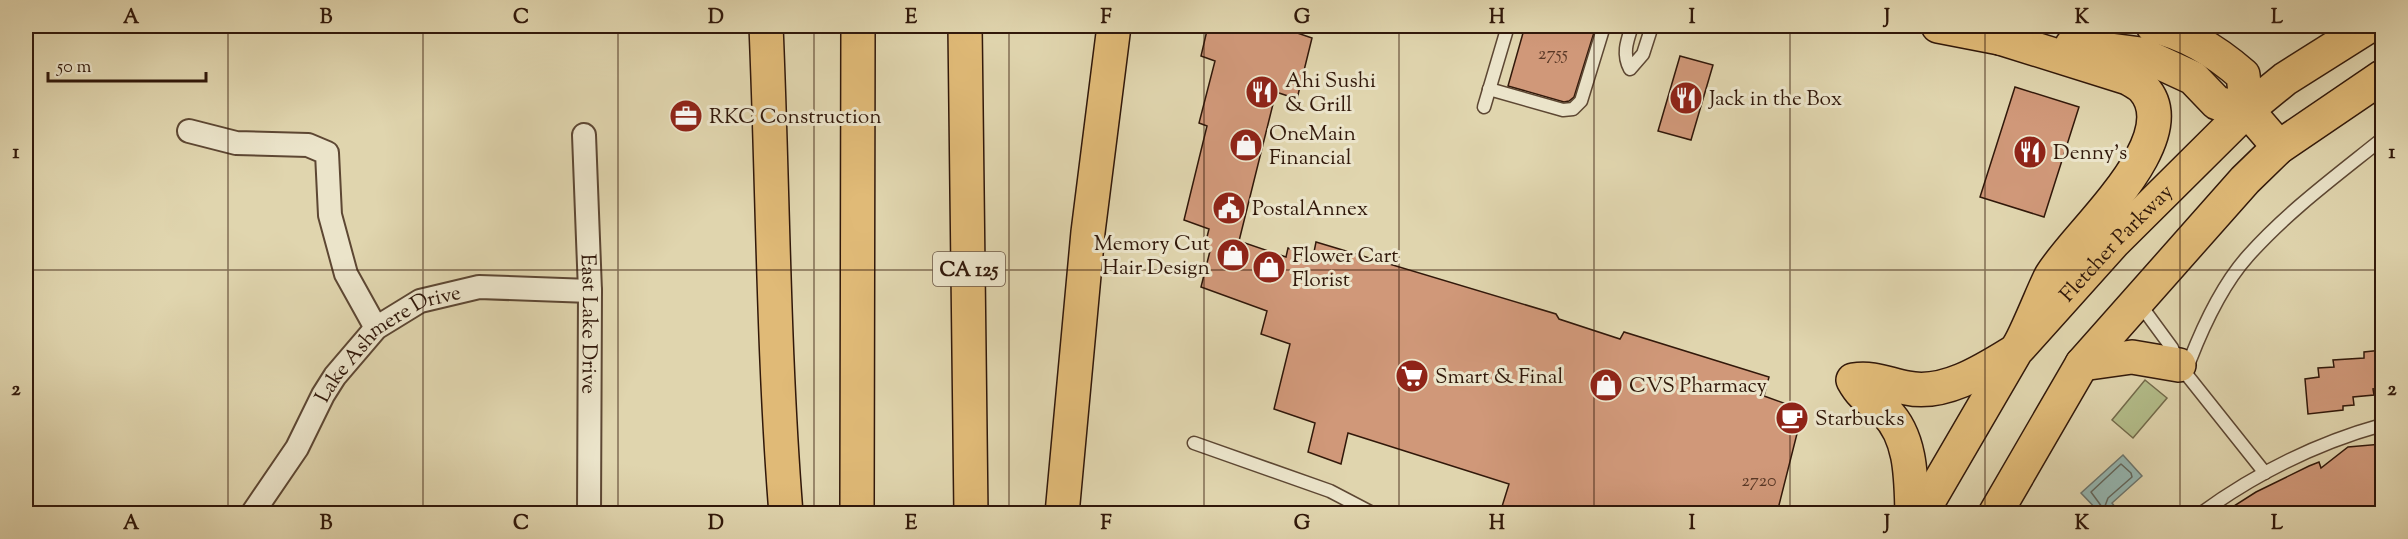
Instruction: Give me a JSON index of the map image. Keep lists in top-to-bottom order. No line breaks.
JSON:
{"streets":{"main road":["Fletcher Parkway","CA 125"],"street":["East Lake Drive","Lake Ashmere Drive"]},"crossings":[["East Lake Drive","Lake Ashmere Drive"]],"places":{"restaurant":["Ahi Sushi & Grill","Jack in the Box","Denny's"],"office":["RKC Construction"],"shop":["OneMain Financial","Memory Cut Hair Design","Flower Cart Florist","CVS Pharmacy"],"public building":["PostalAnnex"],"supermarket":["Smart & Final"],"cafe":["Starbucks"]},"house_numbers":["2755","2720"],"scale_bar":"50 m","grid":{"columns":["A","B","C","D","E","F","G","H","I","J","K","L"],"rows":["1","2"]}}
